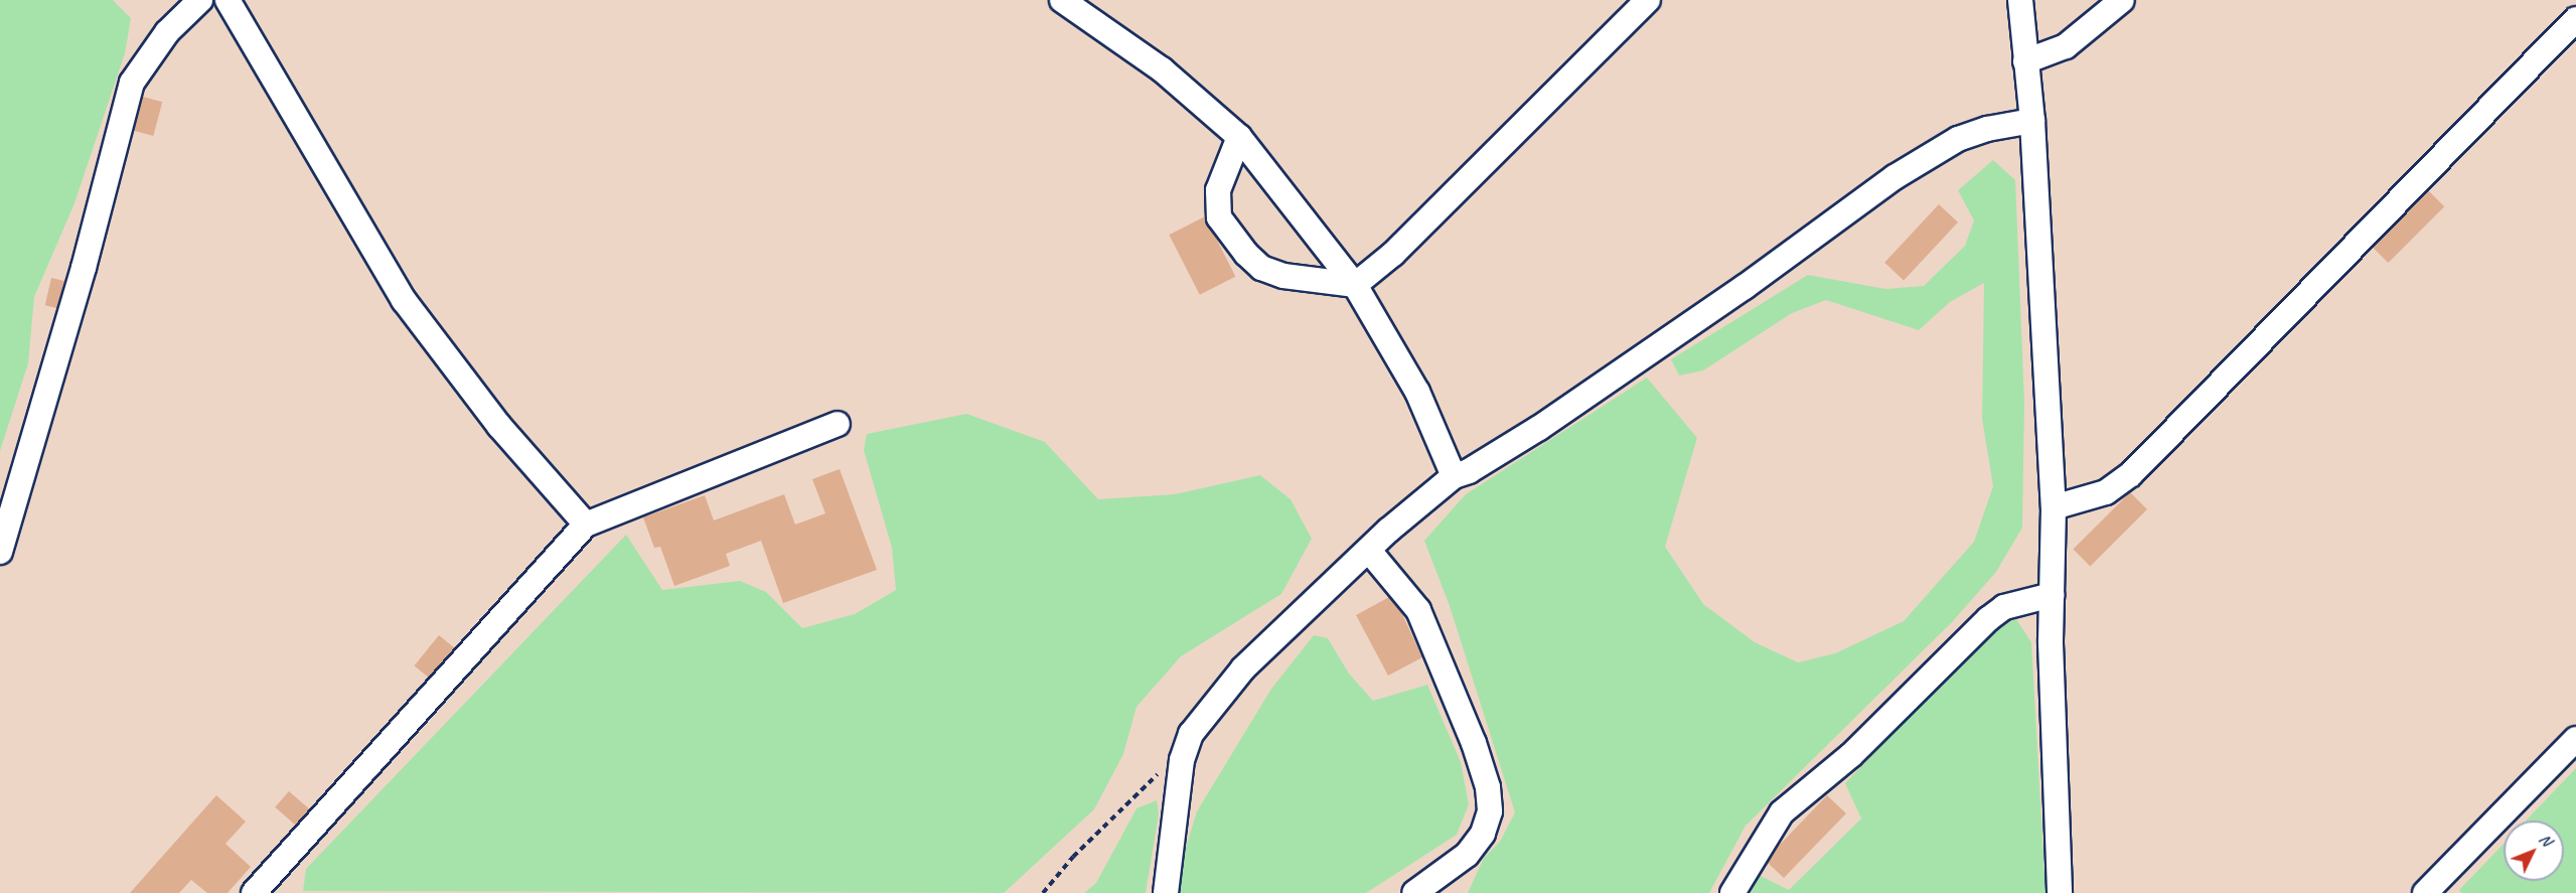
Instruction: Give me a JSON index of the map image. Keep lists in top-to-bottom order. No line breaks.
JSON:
{"north":"top right"}
